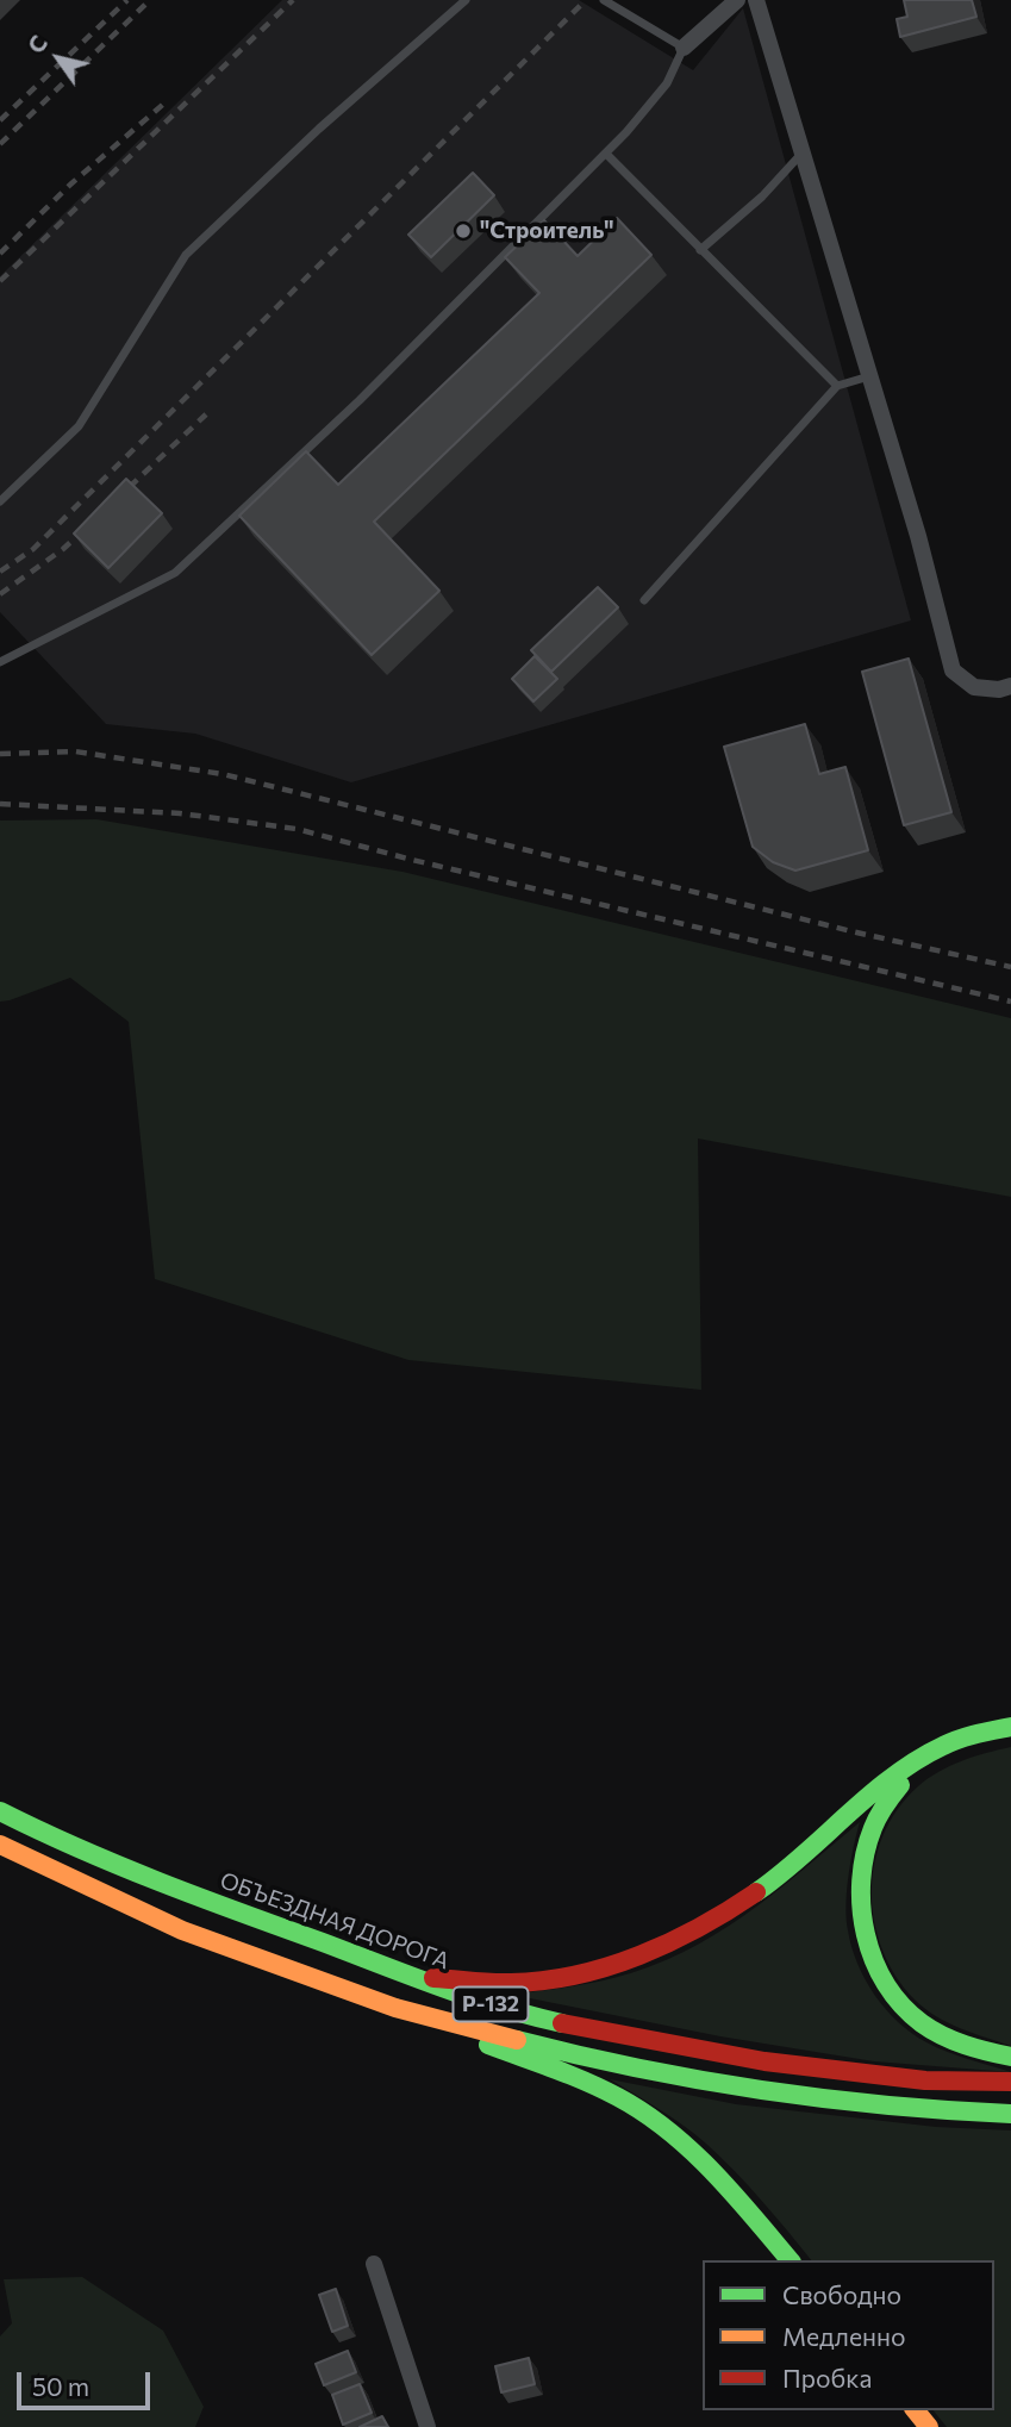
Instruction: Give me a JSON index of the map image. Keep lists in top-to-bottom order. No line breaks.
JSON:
{"streets":{"main road":["ОБЪЕЗДНАЯ ДОРОГА","Р-132"]},"places":["\"Строитель\""],"legend":["Свободно","Медленно","Пробка"],"scale_bar":"50 m","north":"top left"}
